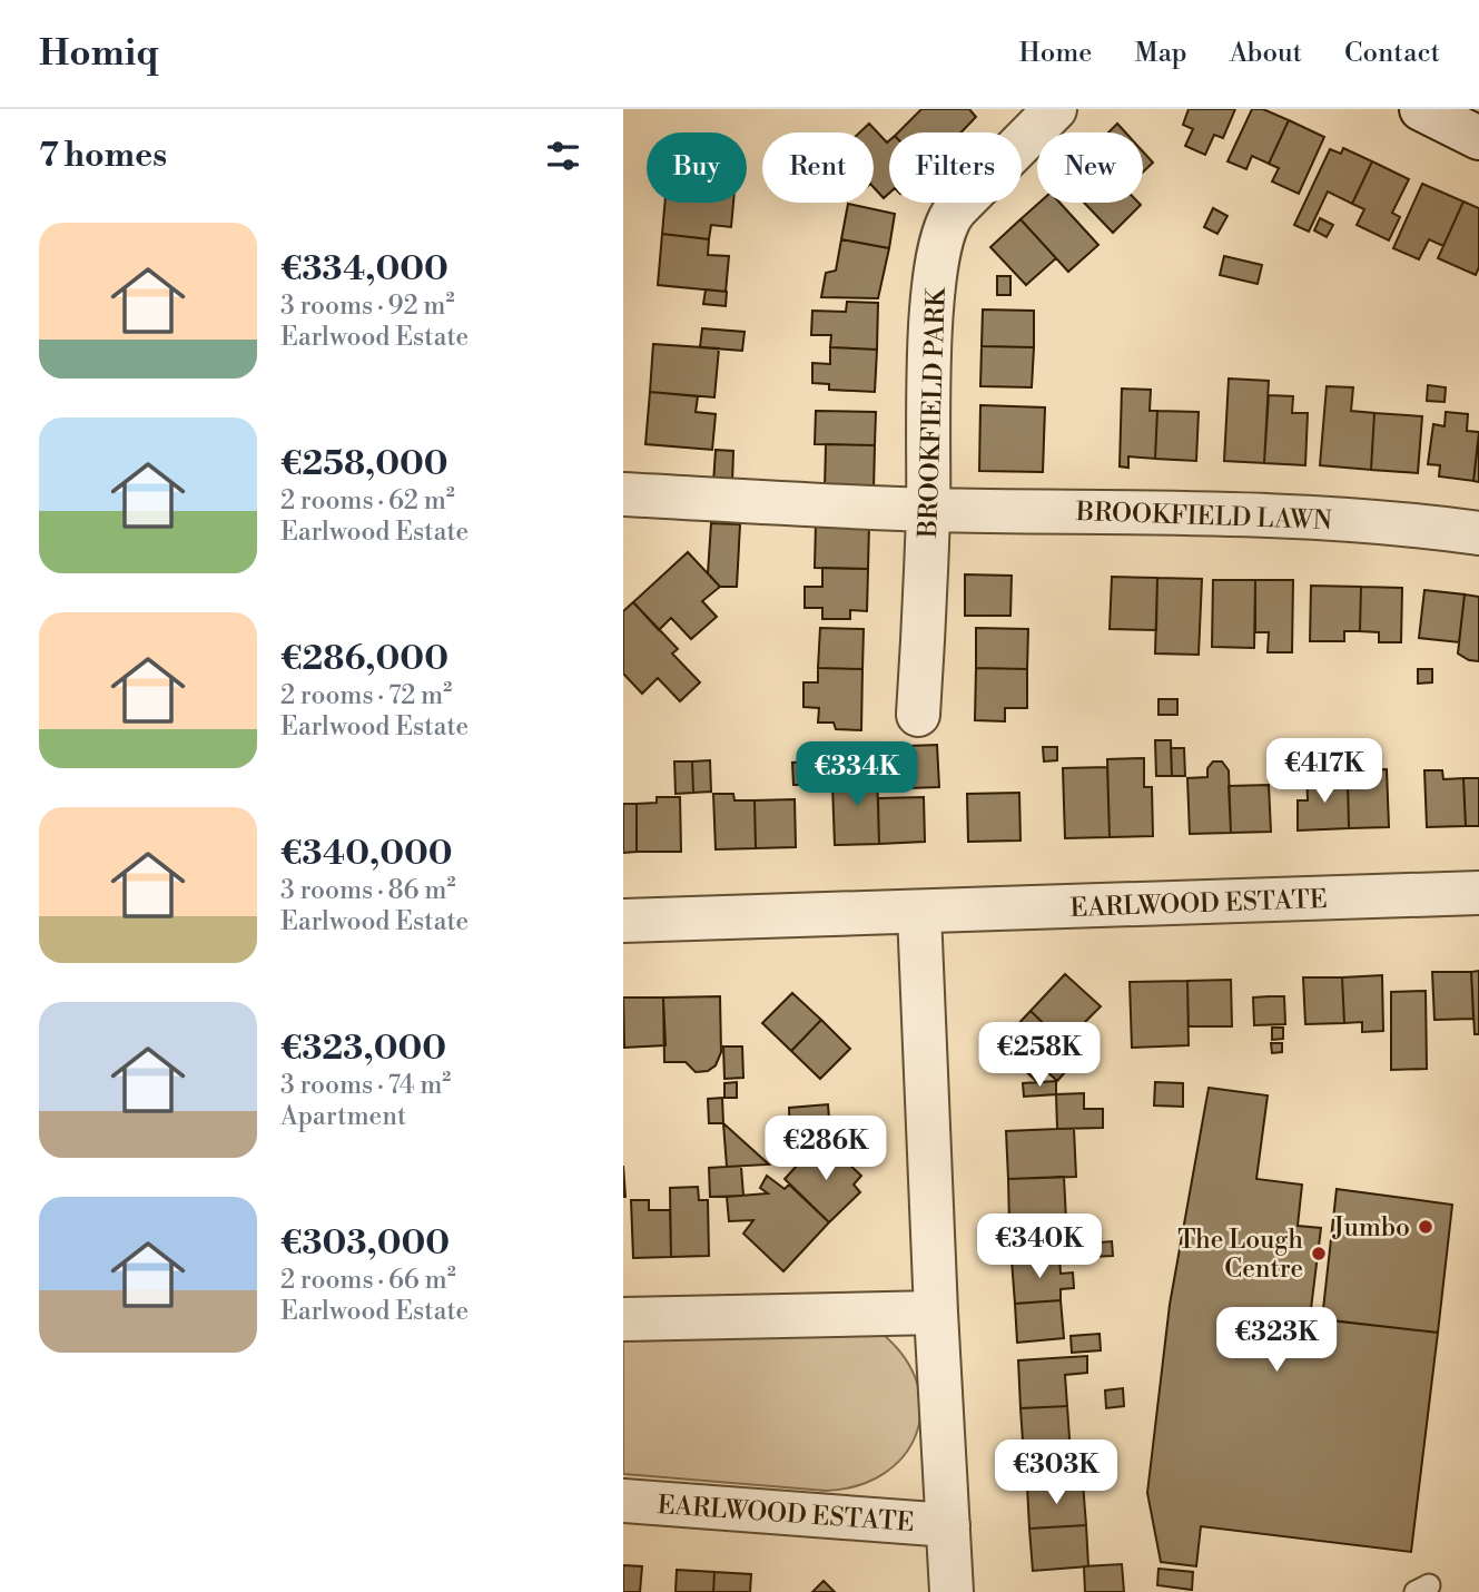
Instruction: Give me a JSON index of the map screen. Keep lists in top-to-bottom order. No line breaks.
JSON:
{"streets":{"street":["BROOKFIELD PARK","BROOKFIELD LAWN","EARLWOOD ESTATE"]},"crossings":[["BROOKFIELD PARK","BROOKFIELD LAWN"]],"places":["Jumbo","The Lough Centre"],"page":{"header":"Homiq","nav":["Home","Map","About","Contact"],"heading":"7 homes","chip":["Buy","Rent","Filters","New"],"list":[{"name":"€334,000","note":"3 rooms · 92 m² · Earlwood Estate"},{"name":"€258,000","note":"2 rooms · 62 m² · Earlwood Estate"},{"name":"€286,000","note":"2 rooms · 72 m² · Earlwood Estate"},{"name":"€340,000","note":"3 rooms · 86 m² · Earlwood Estate"},{"name":"€323,000","note":"3 rooms · 74 m² · Apartment"},{"name":"€303,000","note":"2 rooms · 66 m² · Earlwood Estate"}],"price":["€417K","€334K","€258K","€286K","€340K","€323K","€303K"]}}
